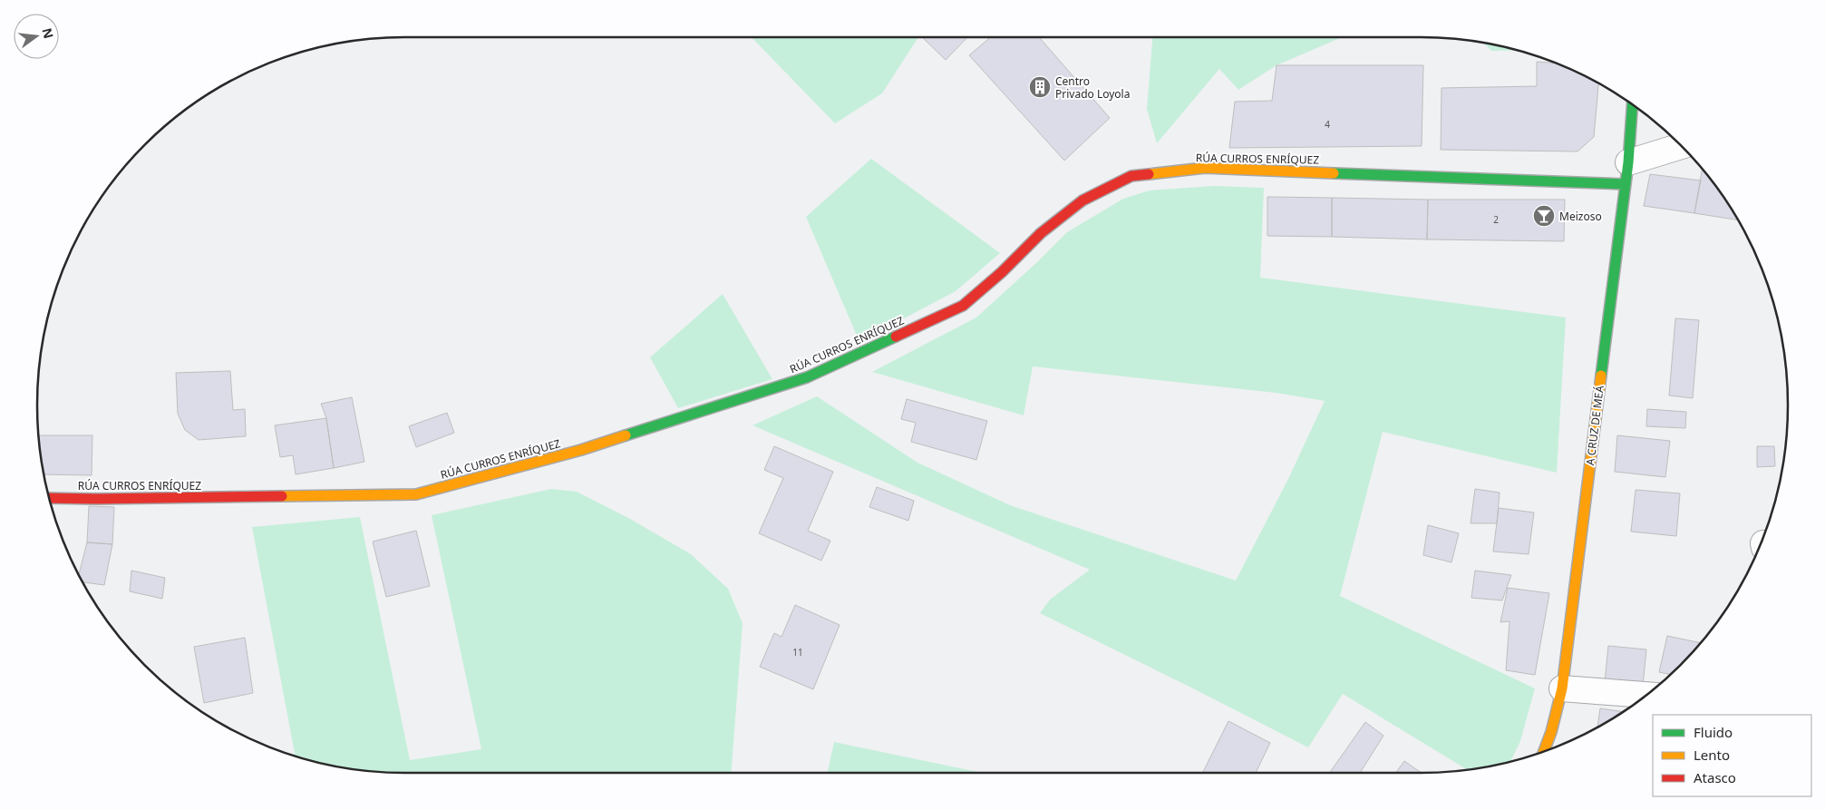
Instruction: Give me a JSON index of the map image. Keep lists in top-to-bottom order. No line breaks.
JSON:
{"streets":{"street":["RÚA CURROS ENRÍQUEZ","A CRUZ DE MEÁ"]},"crossings":[["RÚA CURROS ENRÍQUEZ","A CRUZ DE MEÁ"]],"places":{"building":["Centro Privado Loyola"],"bar":["Meizoso"]},"house_numbers":["4","2","11"],"legend":["Fluido","Lento","Atasco"],"north":"right"}
